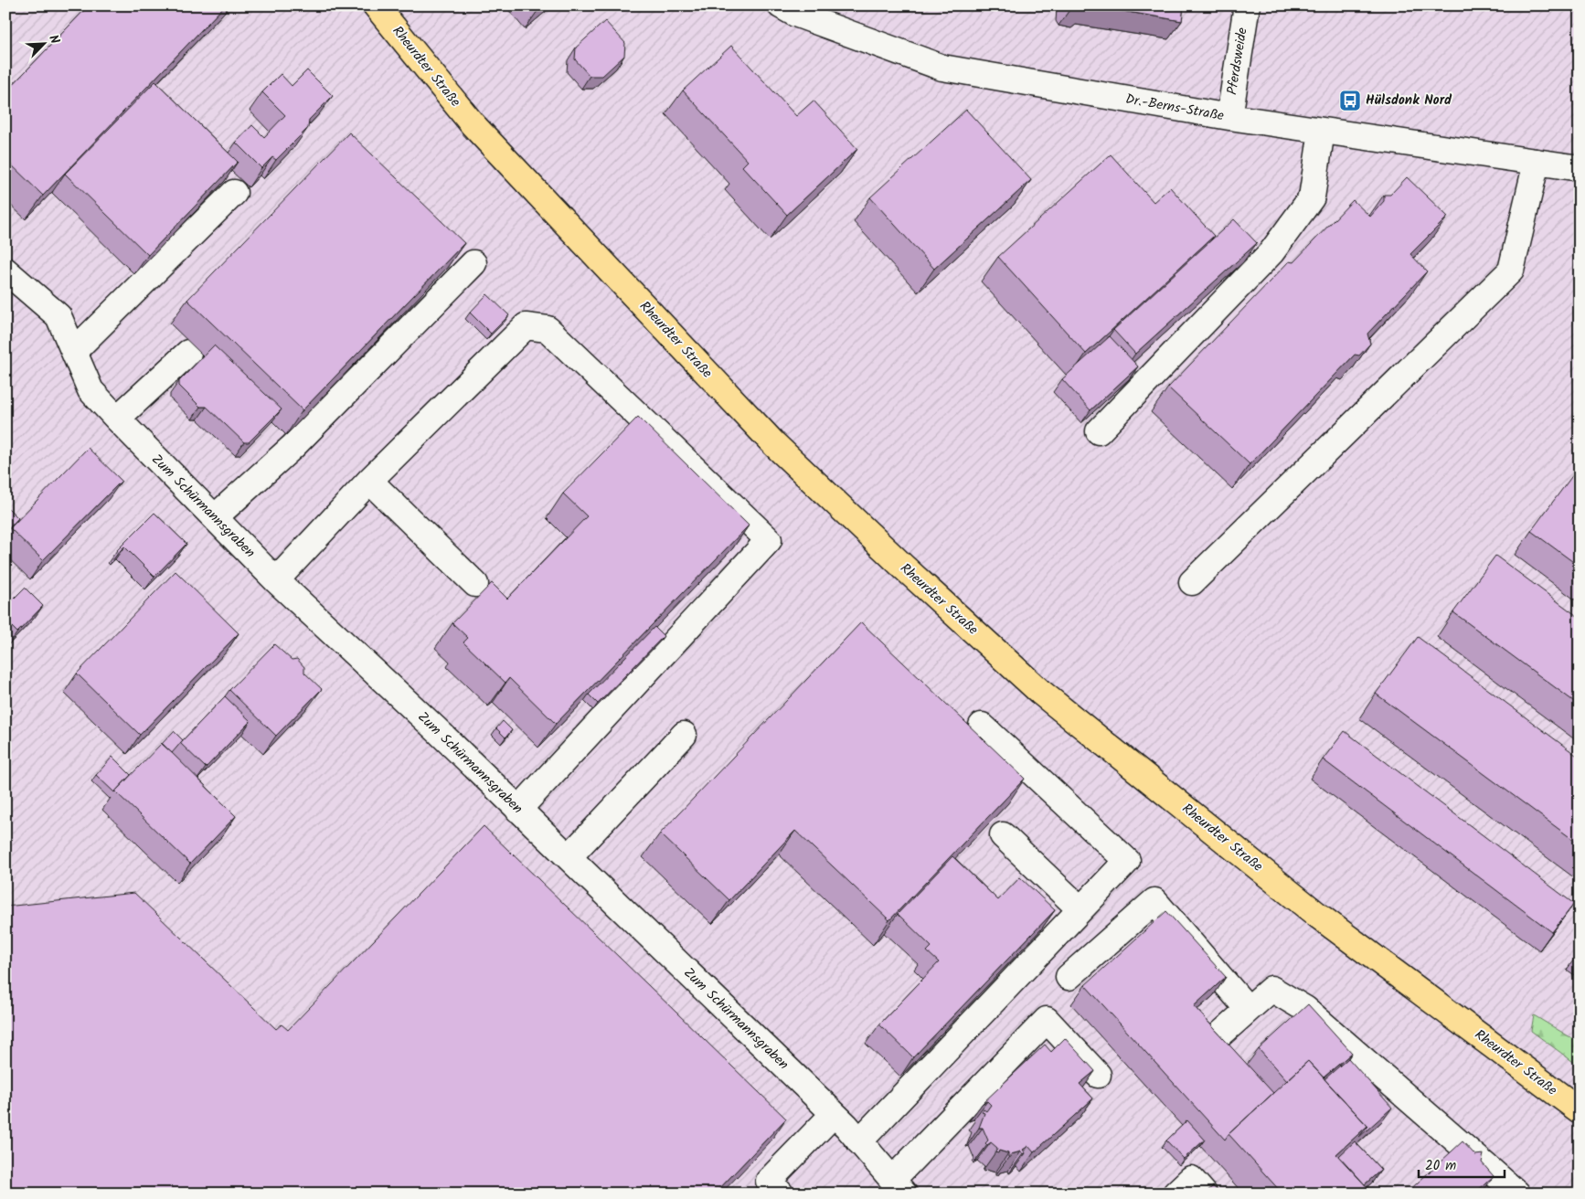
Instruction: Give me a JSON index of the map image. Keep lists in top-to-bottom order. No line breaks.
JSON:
{"streets":{"main road":["Rheurdter Straße"],"street":["Pferdsweide","Dr.-Berns-Straße","Zum Schürmannsgraben"]},"crossings":[["Pferdsweide","Dr.-Berns-Straße"]],"places":{"bus stop":["Hülsdonk Nord"]},"scale_bar":"20 m","north":"top right"}
